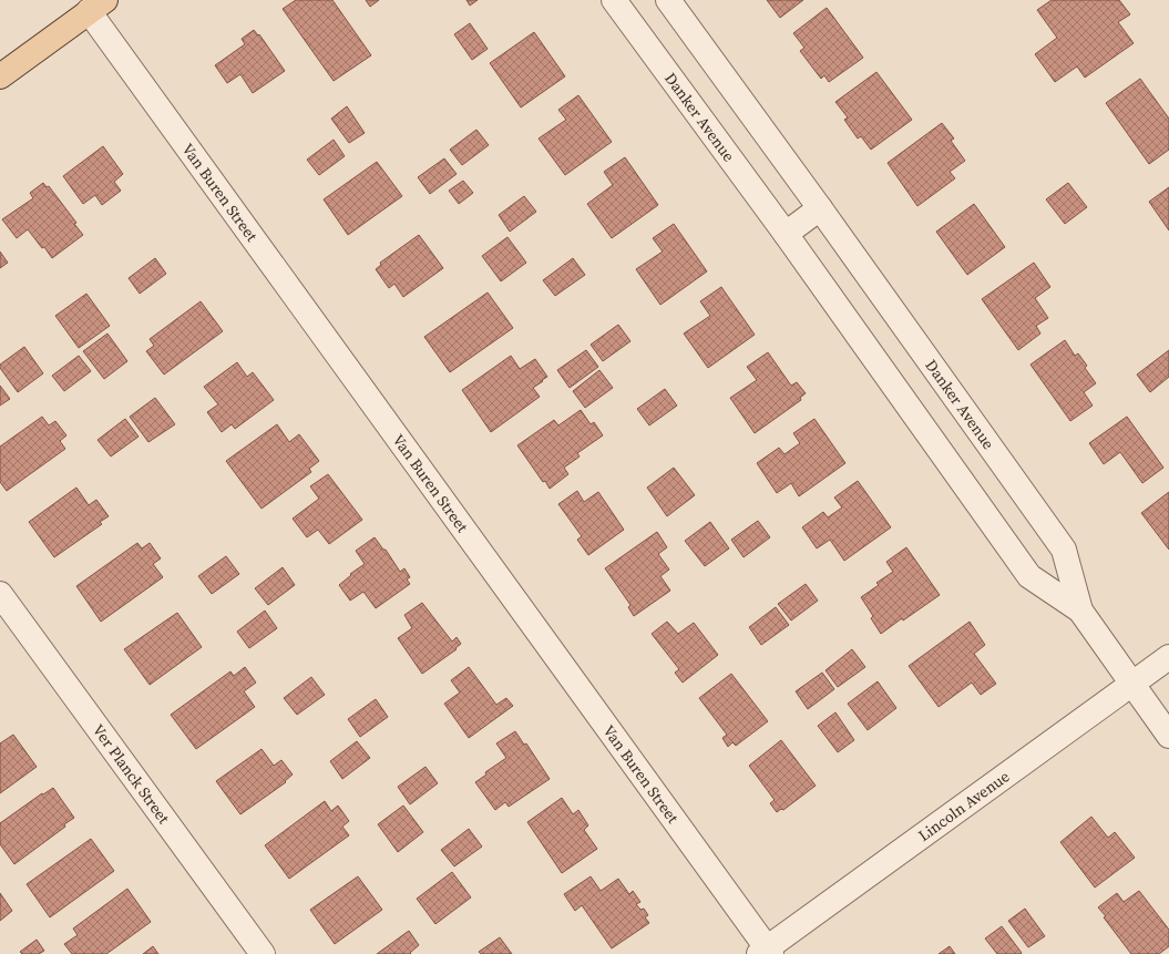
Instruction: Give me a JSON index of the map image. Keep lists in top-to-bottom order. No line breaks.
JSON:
{"streets":{"street":["Danker Avenue","Van Buren Street","Ver Planck Street","Lincoln Avenue"]},"crossings":[["Danker Avenue","Lincoln Avenue"],["Van Buren Street","Lincoln Avenue"]]}
